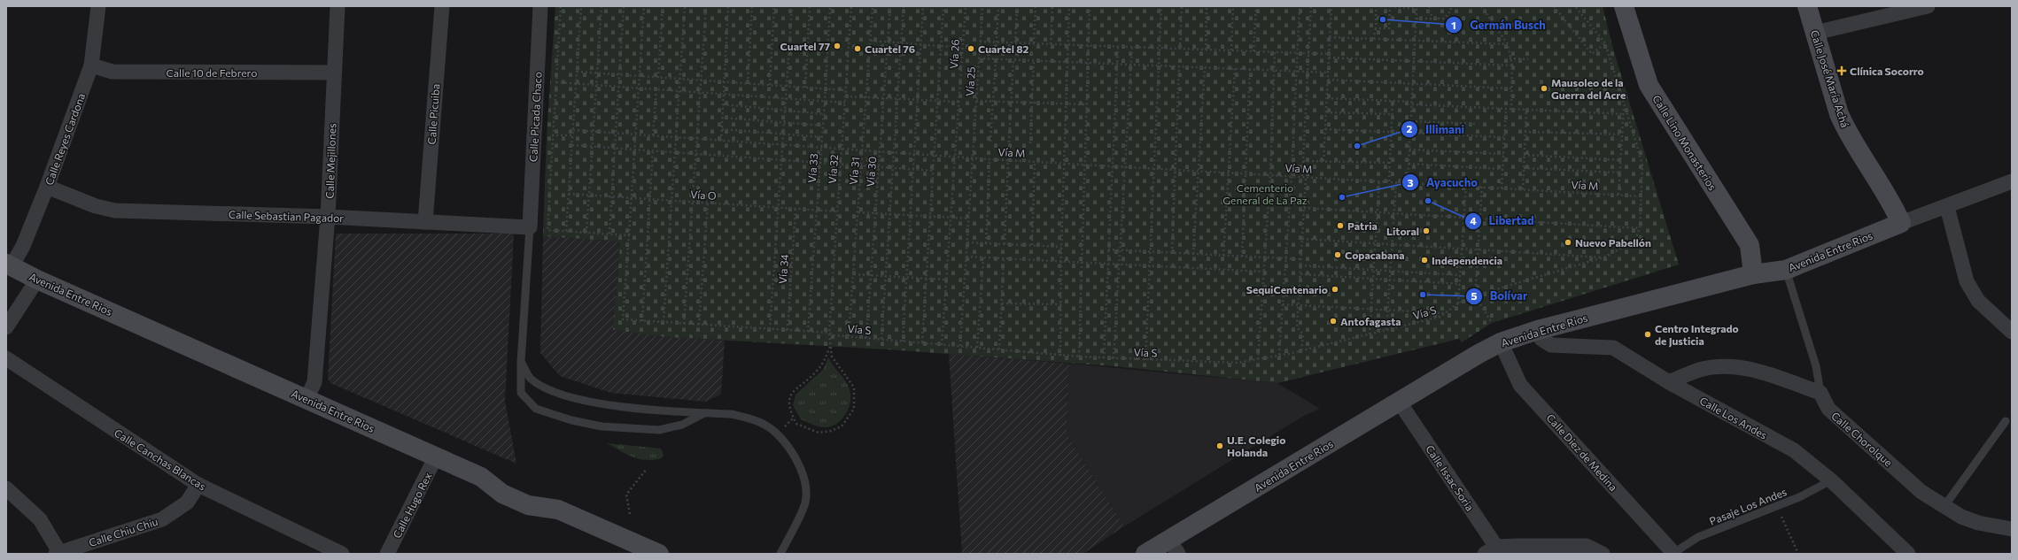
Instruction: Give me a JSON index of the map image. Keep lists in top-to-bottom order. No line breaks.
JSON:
{"streets":{"main road":["Calle José María Achá","Calle Lino Monasterios","Avenida Entre Rios"],"street":["Calle 10 de Febrero","Calle Picuiba","Calle Picada Chaco","Calle Reyes Cardona","Calle Mejillones","Calle Sebastian Pagador","Calle Los Andes","Calle Chorolque","Calle Diez de Medina","Calle Canchas Blancas","Calle Issac Soria","Calle Hugo Rex","Calle Chiu Chiu"],"lane":["Pasaje Los Andes"],"path":["Vía 26","Vía 25","Vía M","Vía 33","Vía 32","Vía 31","Vía 30","Vía O","Vía 34","Vía S"]},"crossings":[["Vía 26","Vía M"],["Vía 26","Vía S"],["Calle 10 de Febrero","Calle Reyes Cardona"],["Calle 10 de Febrero","Calle Mejillones"],["Calle José María Achá","Avenida Entre Rios"],["Vía 25","Vía M"],["Vía 25","Vía S"],["Calle Picuiba","Calle Sebastian Pagador"],["Calle Picada Chaco","Calle Sebastian Pagador"],["Calle Reyes Cardona","Calle Sebastian Pagador"],["Calle Reyes Cardona","Avenida Entre Rios"],["Calle Lino Monasterios","Avenida Entre Rios"],["Vía M","Vía 33"],["Vía M","Vía 32"],["Vía M","Vía 31"],["Vía M","Vía 30"],["Calle Mejillones","Calle Sebastian Pagador"],["Calle Mejillones","Avenida Entre Rios"],["Vía 33","Vía O"],["Vía 33","Vía S"],["Vía 32","Vía O"],["Vía 32","Vía S"],["Vía 31","Vía S"],["Vía 30","Vía S"],["Vía O","Vía 34"],["Avenida Entre Rios","Calle Los Andes"],["Avenida Entre Rios","Calle Diez de Medina"],["Avenida Entre Rios","Calle Issac Soria"],["Avenida Entre Rios","Calle Hugo Rex"],["Vía 34","Vía S"],["Calle Los Andes","Pasaje Los Andes"],["Calle Diez de Medina","Pasaje Los Andes"],["Calle Canchas Blancas","Calle Chiu Chiu"]],"parks":["Cementerio General de La Paz"],"places":{"other":["Germán Busch","Cuartel 77","Cuartel 76","Cuartel 82","Mausoleo de la Guerra del Acre","Illimani","Ayacucho","Libertad","Patria","Litoral","Nuevo Pabellón","Copacabana","Independencia","SequiCentenario","Bolívar","Antofagasta","Centro Integrado de Justicia","U.E. Colegio Holanda"],"health":["Clínica Socorro"]}}
